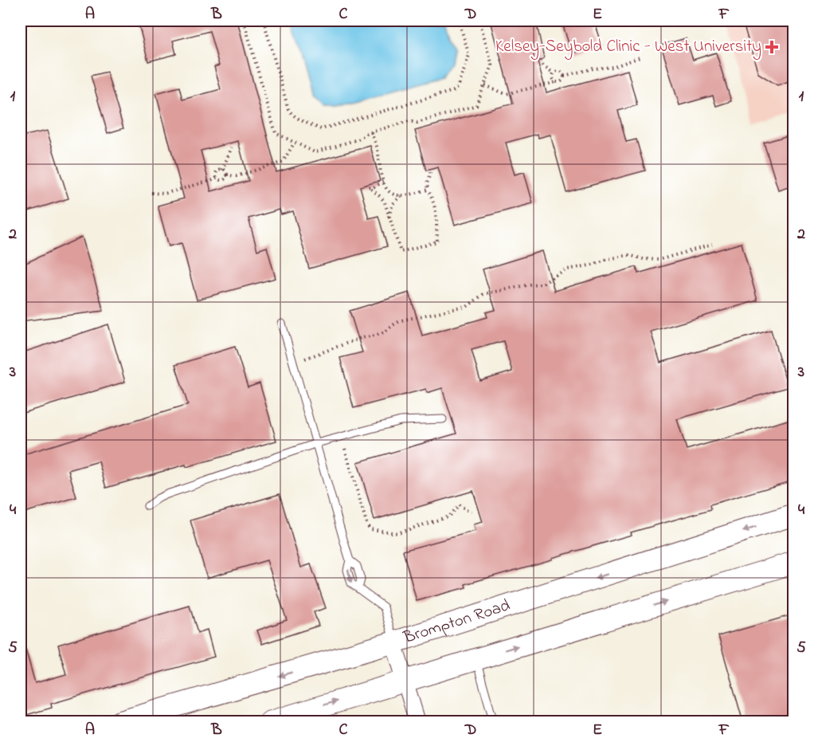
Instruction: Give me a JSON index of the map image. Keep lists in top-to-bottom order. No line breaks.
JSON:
{"streets":{"street":["Brompton Road"]},"places":{"health":["Kelsey-Seybold Clinic - West University"]},"grid":{"columns":["A","B","C","D","E","F"],"rows":["1","2","3","4","5"]}}
